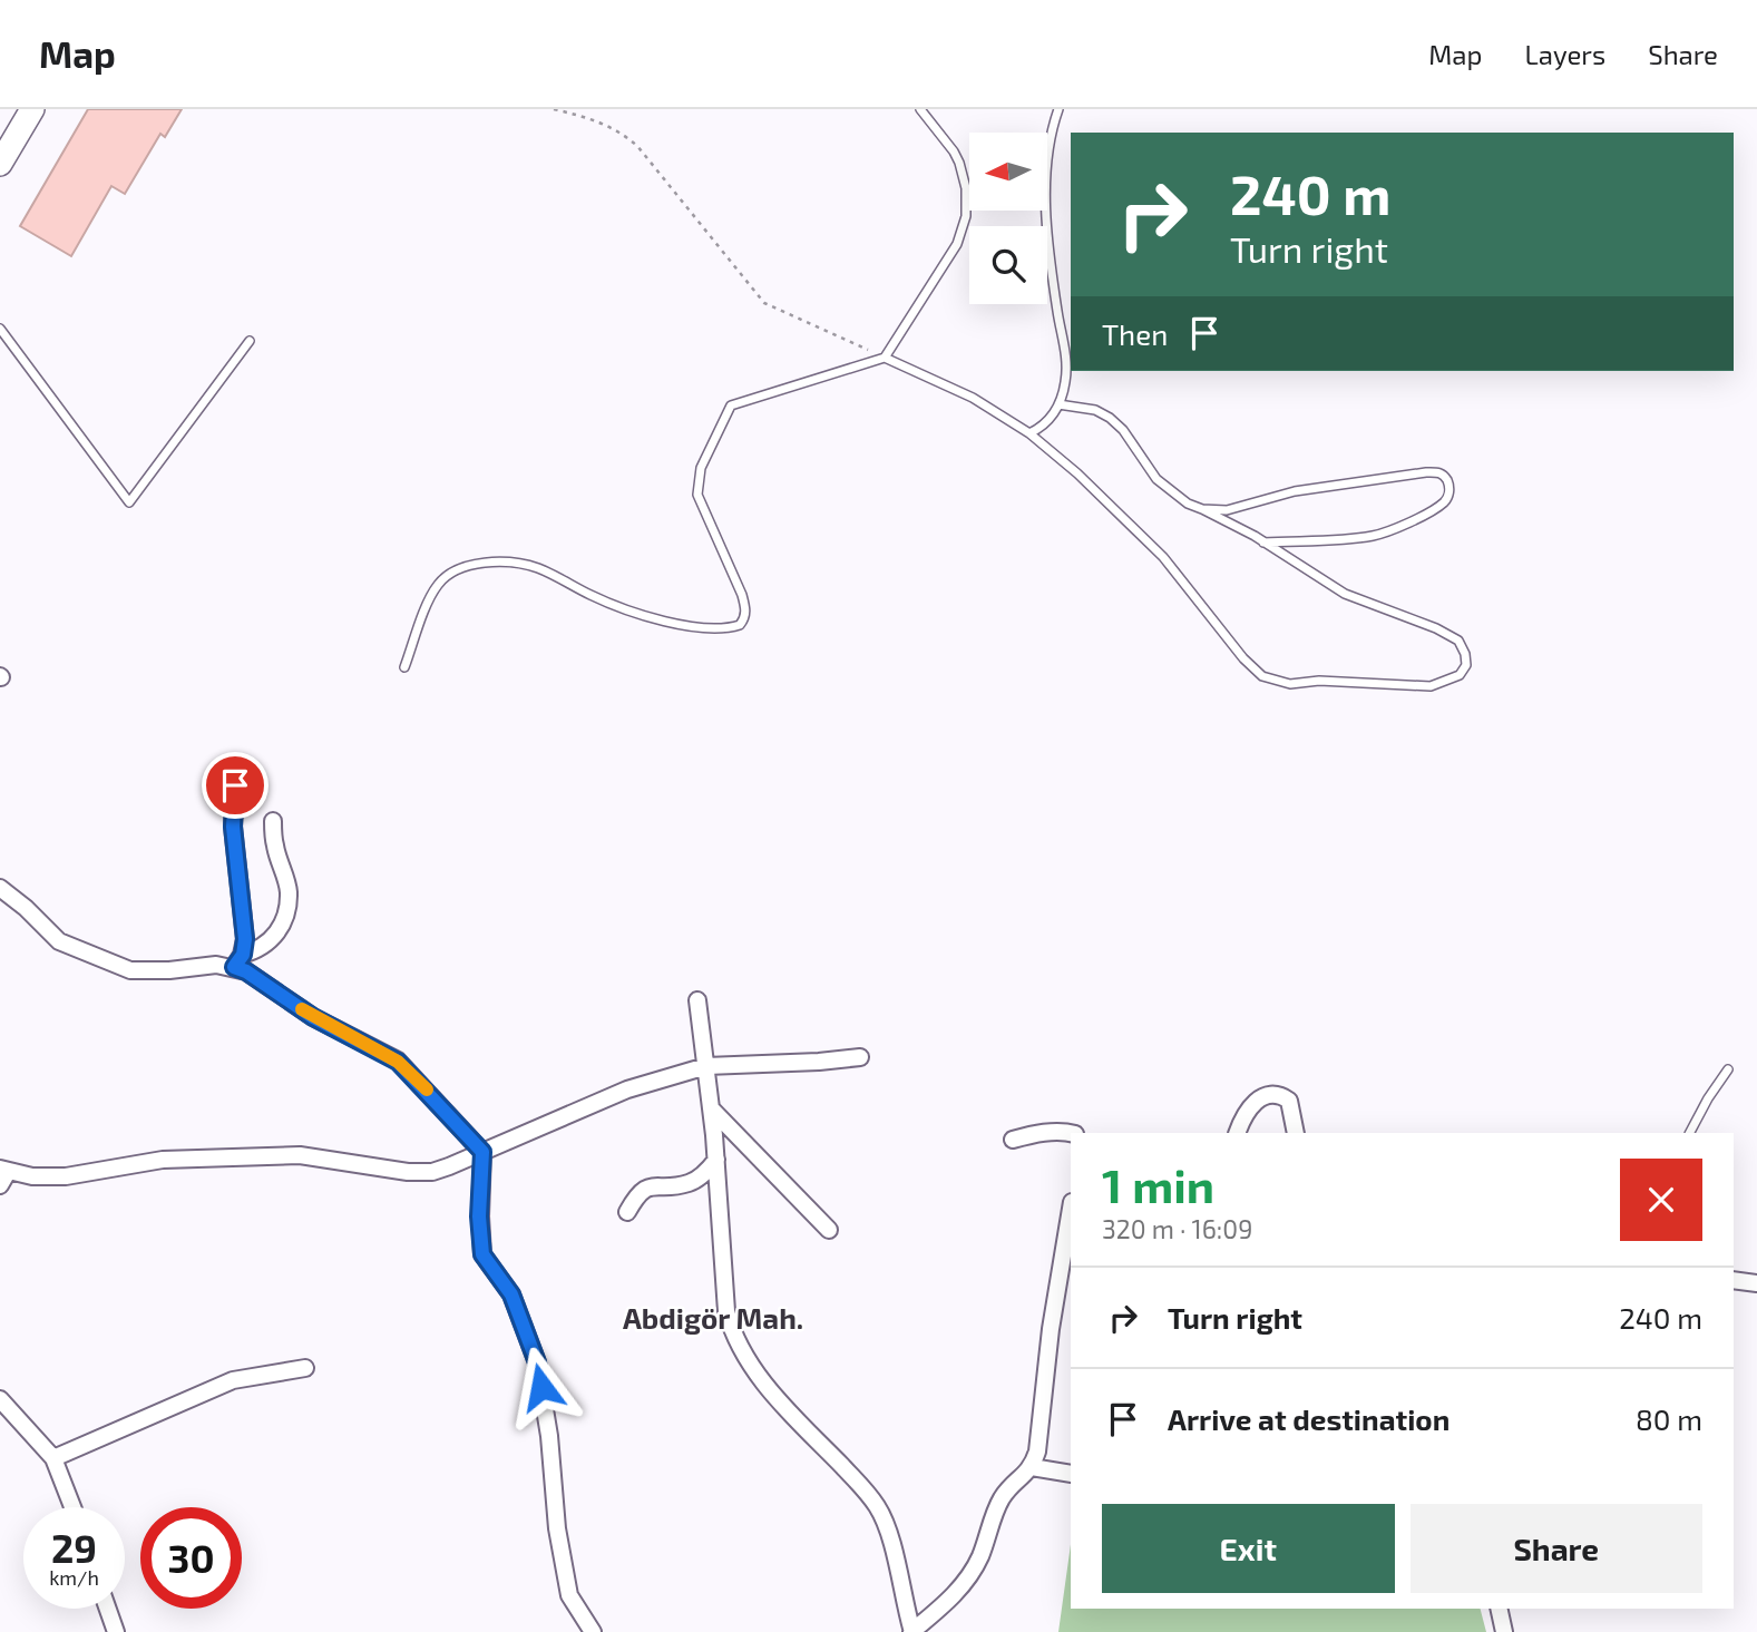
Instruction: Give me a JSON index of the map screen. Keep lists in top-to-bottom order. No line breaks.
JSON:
{"districts":["Abdigör Mah."],"north":"left","page":{"header":"Map","nav":["Map","Layers","Share"],"turn":["240 m","Turn right"],"then":"Then","heading":["1 min","320 m · 16:09"],"list":[{"name":"Turn right","value":"240 m"},{"name":"Arrive at destination","value":"80 m"}],"buttons":["Exit","Share"],"speed":"29 km/h","limit":"30"}}
